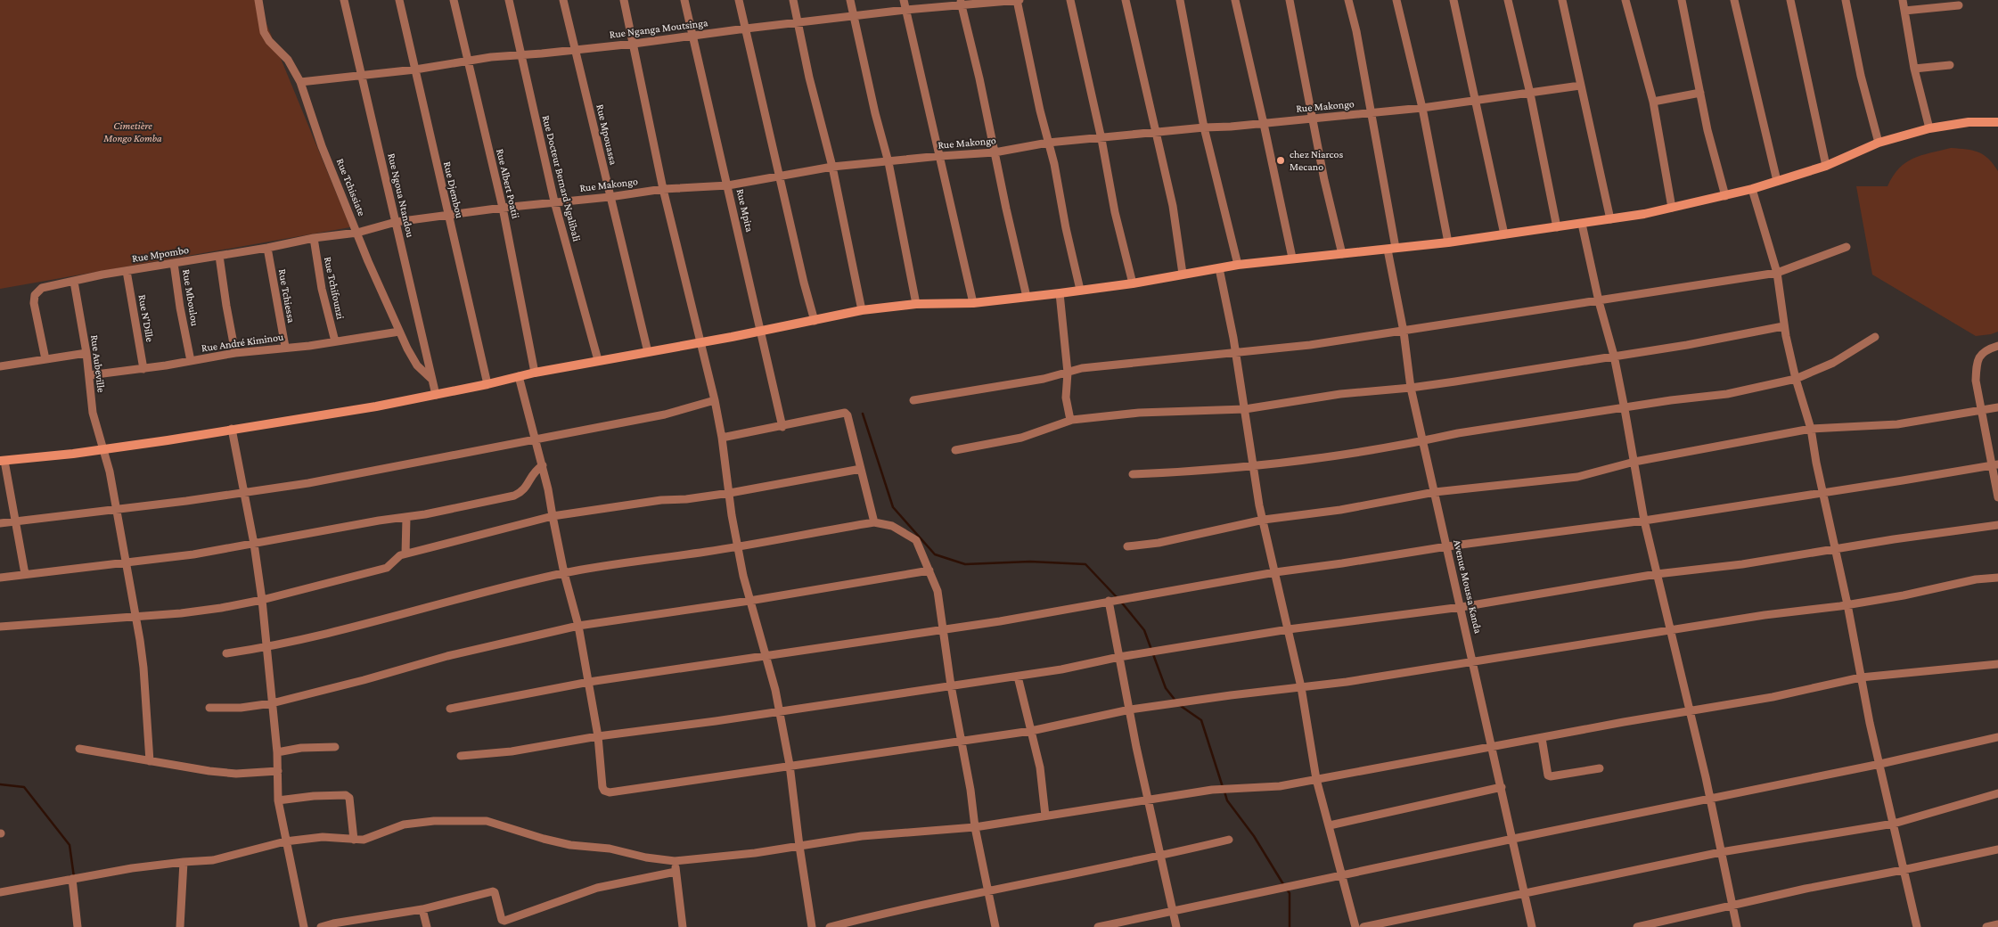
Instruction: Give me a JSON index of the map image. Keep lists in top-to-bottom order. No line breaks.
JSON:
{"streets":{"street":["Rue Nganga Moutsinga","Rue Makongo","Rue Mpouassa","Rue Docteur Bernard Ngalibali","Rue Albert Poatii","Rue Tchissiate","Rue Djembou","Rue Ngoua Ntandou","Rue Mpita","Rue Mpombo","Rue Tchifounzi","Rue Tchiessa","Rue Mboulou","Rue N'Dille","Rue André Kiminou","Rue Aubeville","Avenue Moussa Kanda"]},"crossings":[["Rue Nganga Moutsinga","Rue Mpouassa"],["Rue Nganga Moutsinga","Rue Docteur Bernard Ngalibali"],["Rue Nganga Moutsinga","Rue Albert Poatii"],["Rue Nganga Moutsinga","Rue Tchissiate"],["Rue Nganga Moutsinga","Rue Djembou"],["Rue Nganga Moutsinga","Rue Ngoua Ntandou"],["Rue Nganga Moutsinga","Rue Mpita"],["Rue Makongo","Rue Mpouassa"],["Rue Makongo","Rue Docteur Bernard Ngalibali"],["Rue Makongo","Rue Albert Poatii"],["Rue Makongo","Rue Tchissiate"],["Rue Makongo","Rue Djembou"],["Rue Makongo","Rue Ngoua Ntandou"],["Rue Makongo","Rue Mpita"],["Rue Makongo","Rue Mpombo"],["Rue Makongo","Avenue Moussa Kanda"],["Rue Tchissiate","Rue Ngoua Ntandou"],["Rue Tchissiate","Rue Mpombo"],["Rue Tchissiate","Rue André Kiminou"],["Rue Mpombo","Rue Tchifounzi"],["Rue Mpombo","Rue Tchiessa"],["Rue Mpombo","Rue Mboulou"],["Rue Mpombo","Rue N'Dille"],["Rue Mpombo","Rue Aubeville"],["Rue Tchifounzi","Rue André Kiminou"],["Rue Tchiessa","Rue André Kiminou"],["Rue Mboulou","Rue André Kiminou"],["Rue N'Dille","Rue André Kiminou"],["Rue André Kiminou","Rue Aubeville"]],"parks":["Cimetière Mongo Komba"],"places":["chez Niarcos Mecano"]}
